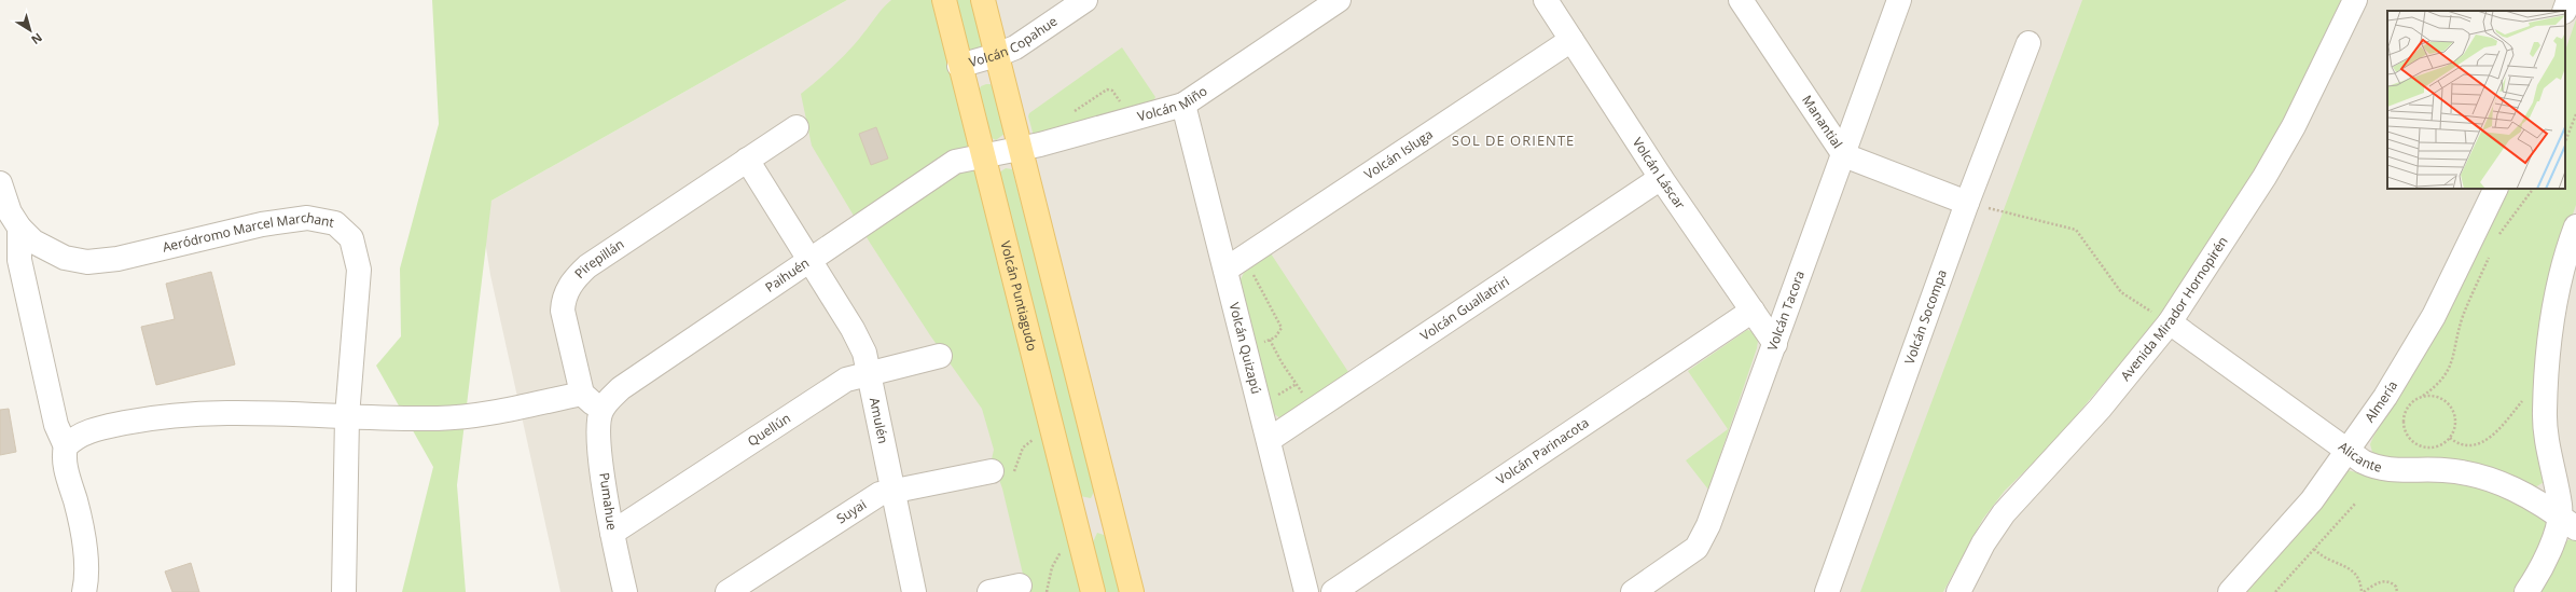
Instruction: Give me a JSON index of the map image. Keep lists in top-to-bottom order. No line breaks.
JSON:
{"streets":{"main road":["Volcán Puntiagudo"],"street":["Volcán Copahue","Volcán Miño","Manantial","Volcán Isluga","Volcán Láscar","Aeródromo Marcel Marchant","Pirepillán","Paihuén","Avenida Mirador Hornopirén","Volcán Guallatriri","Volcán Tacora","Volcán Socompa","Volcán Quizapú","Almería","Amulén","Quellún","Volcán Parinacota","Alicante","Pumahue","Suyai"]},"crossings":[["Volcán Copahue","Volcán Puntiagudo"],["Volcán Miño","Paihuén"],["Volcán Miño","Volcán Puntiagudo"],["Volcán Miño","Volcán Quizapú"],["Manantial","Volcán Tacora"],["Manantial","Volcán Socompa"],["Volcán Isluga","Volcán Láscar"],["Volcán Isluga","Volcán Quizapú"],["Volcán Láscar","Volcán Guallatriri"],["Volcán Láscar","Volcán Tacora"],["Volcán Láscar","Volcán Parinacota"],["Paihuén","Volcán Puntiagudo"],["Paihuén","Amulén"],["Paihuén","Pumahue"],["Avenida Mirador Hornopirén","Alicante"],["Volcán Guallatriri","Volcán Quizapú"],["Almería","Alicante"],["Amulén","Quellún"],["Amulén","Suyai"],["Quellún","Pumahue"]],"districts":["SOL DE ORIENTE"],"north":"bottom right"}
